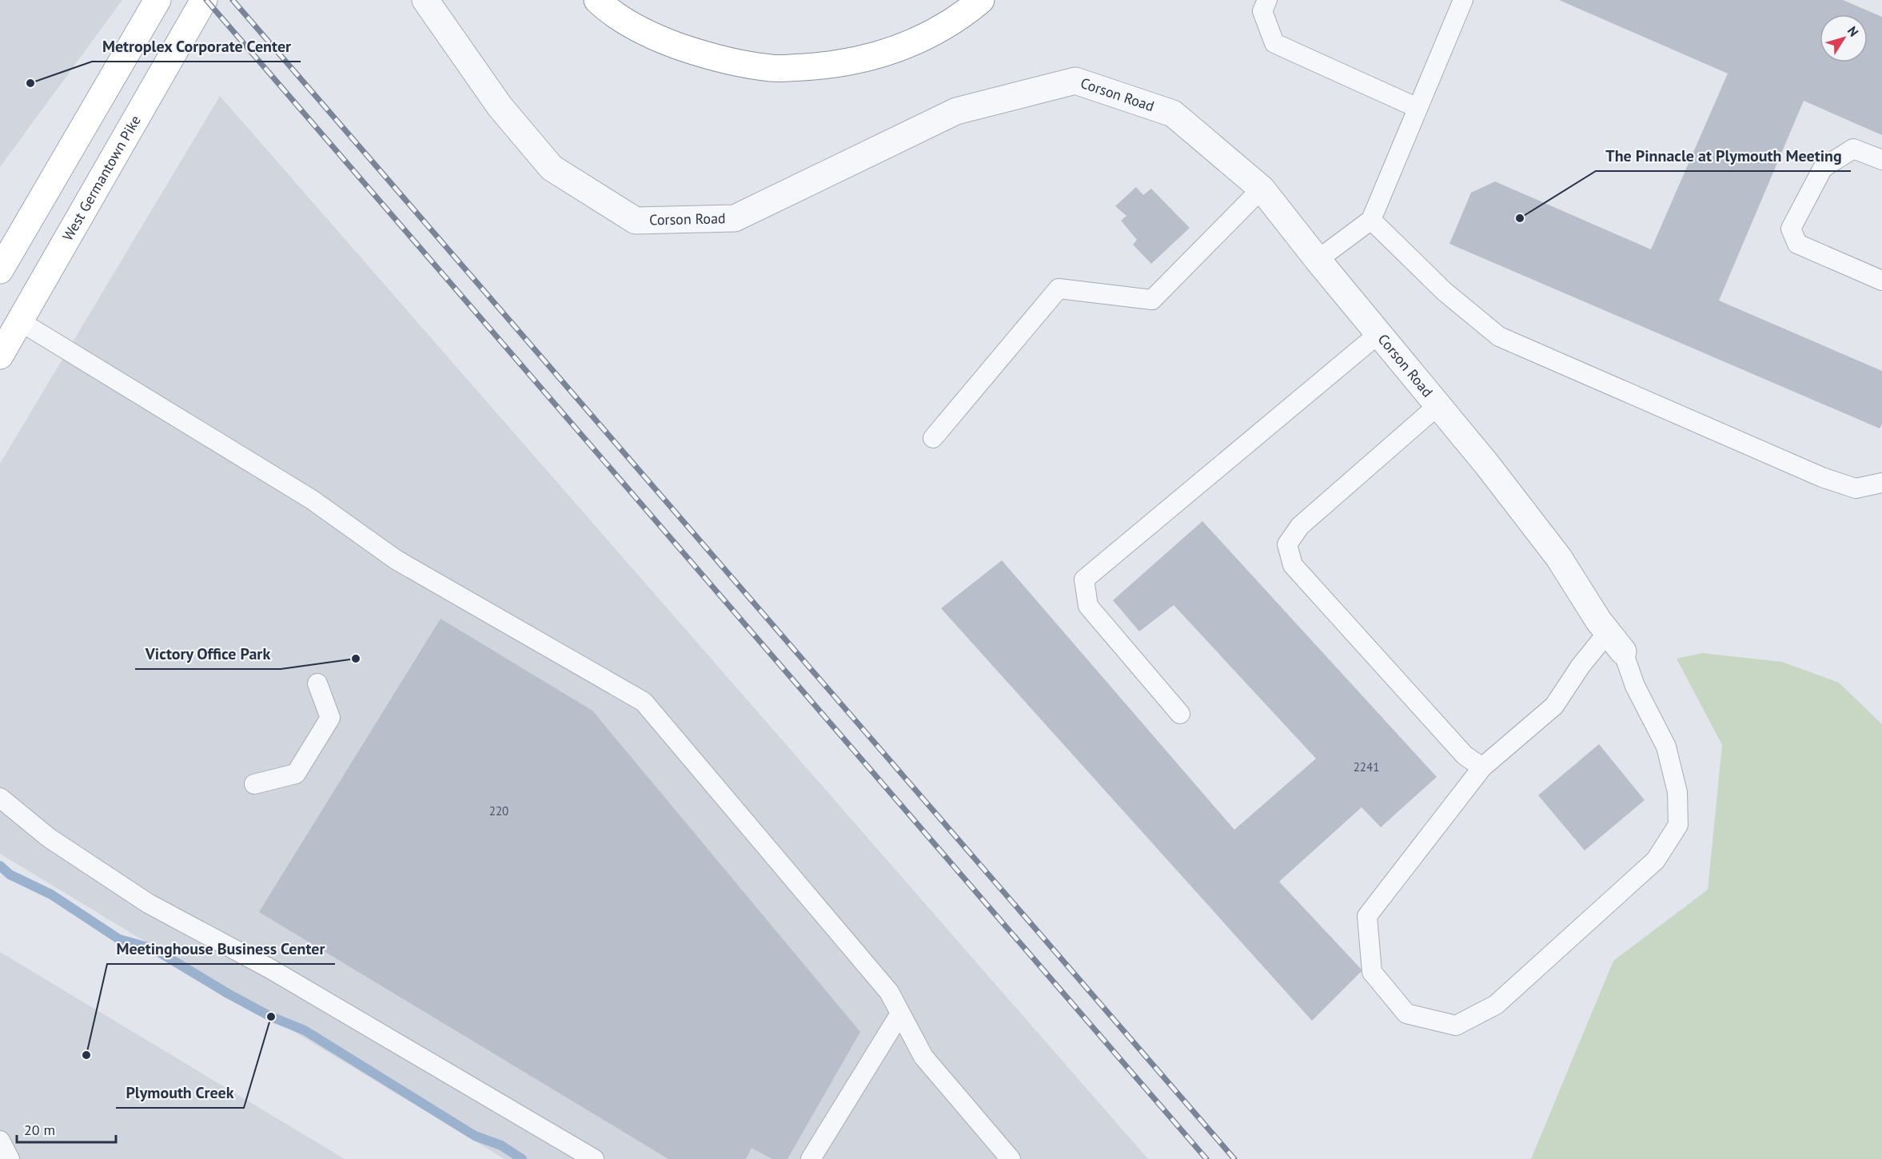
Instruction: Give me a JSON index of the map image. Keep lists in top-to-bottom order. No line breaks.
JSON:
{"streets":{"main road":["West Germantown Pike"],"street":["Corson Road"]},"places":["Metroplex Corporate Center","The Pinnacle at Plymouth Meeting","Victory Office Park","Plymouth Creek","Meetinghouse Business Center"],"house_numbers":["2241","220"],"scale_bar":"20 m","north":"top right"}
